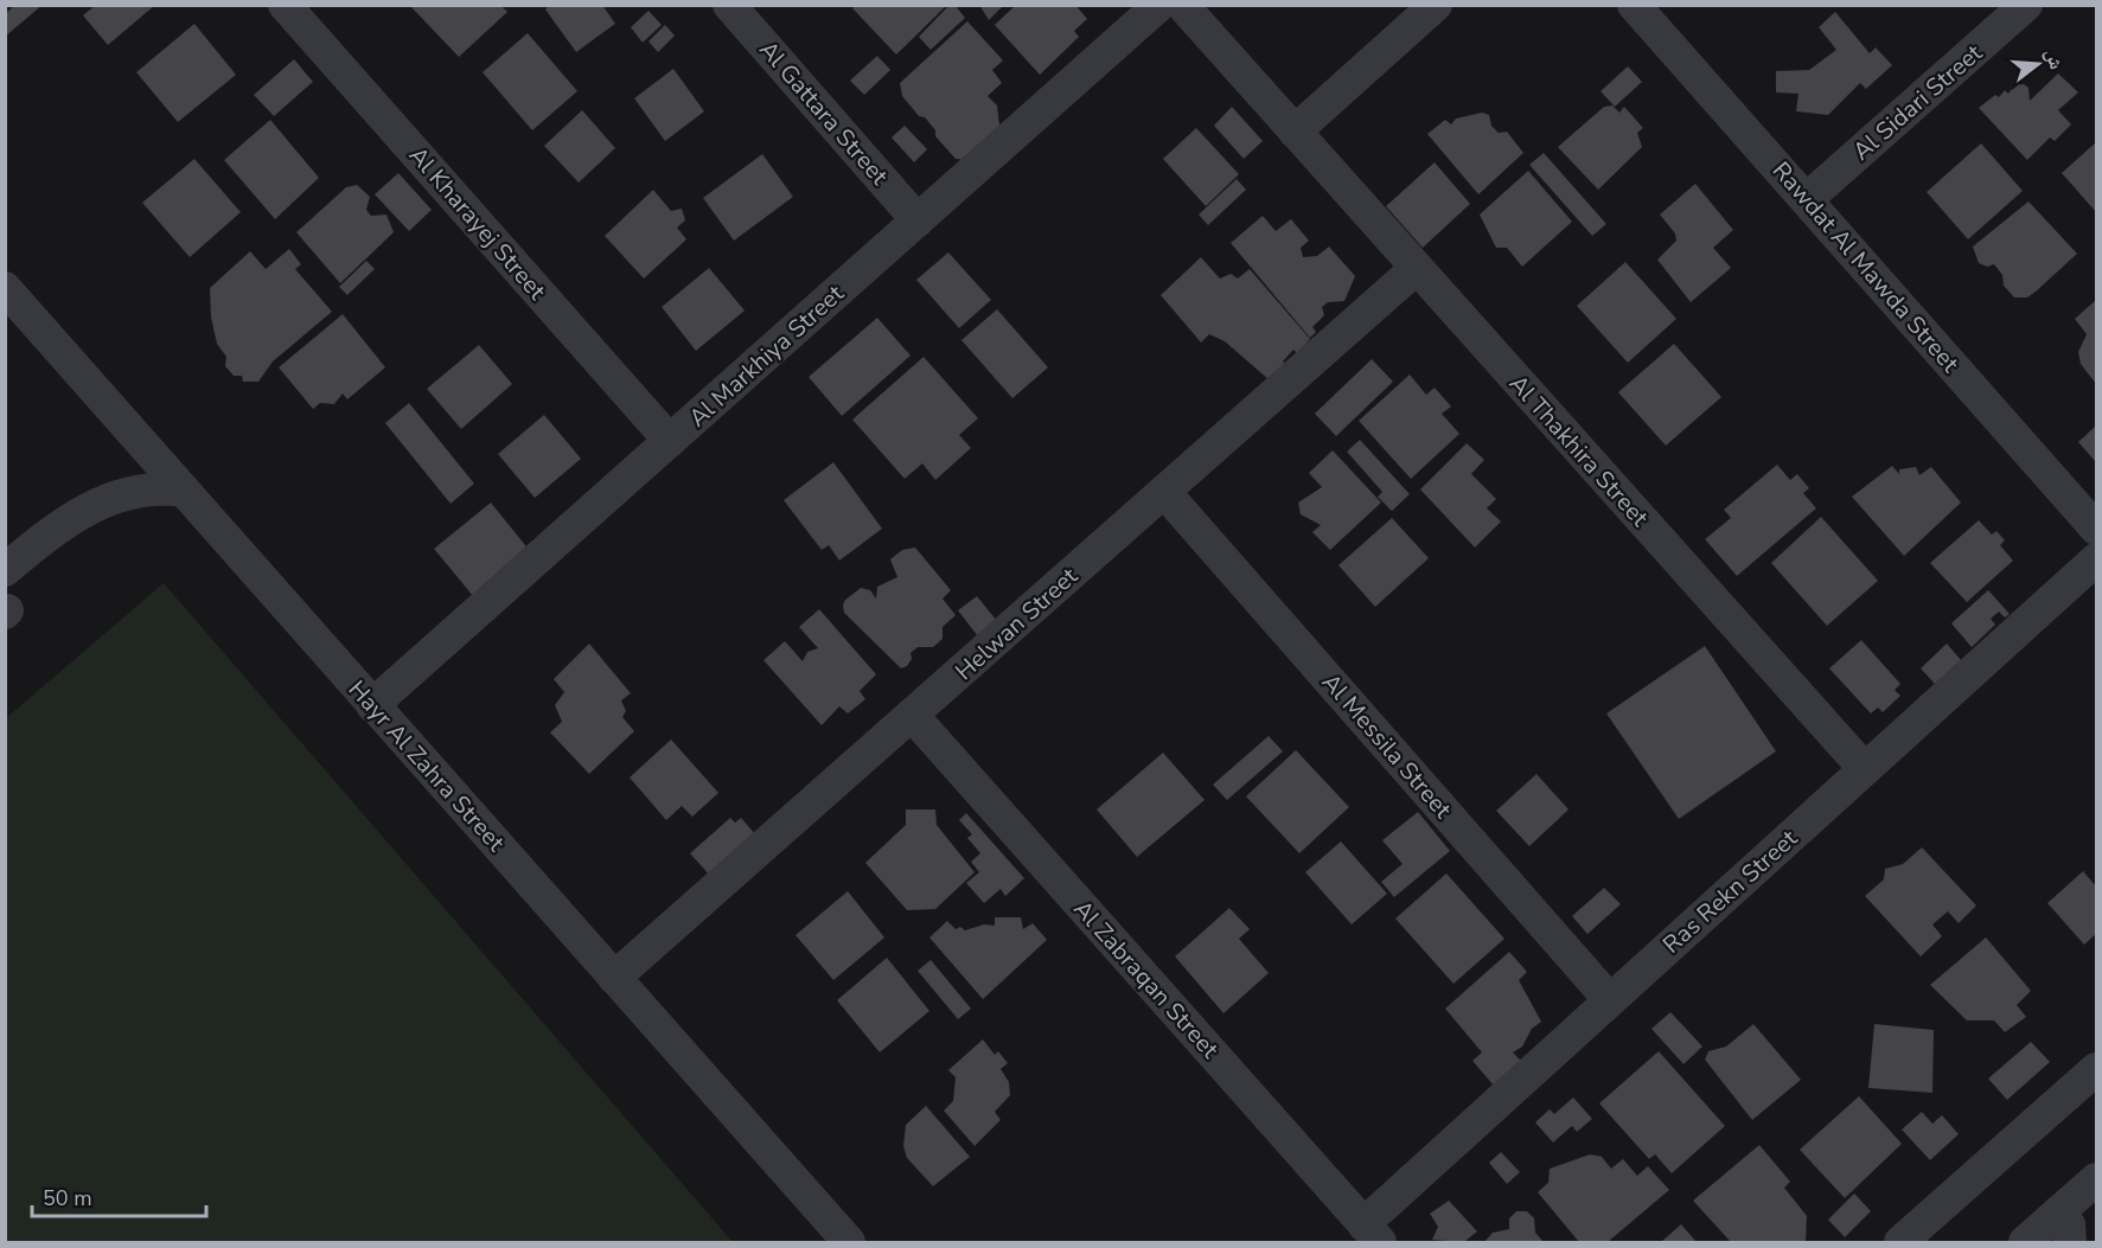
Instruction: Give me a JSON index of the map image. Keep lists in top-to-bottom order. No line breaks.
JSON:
{"streets":{"street":["Al Sidari Street","Al Gattara Street","Al Kharayej Street","Rawdat Al Mawda Street","Al Markhiya Street","Al Thakhira Street","Helwan Street","Al Messila Street","Hayr Al Zahra Street","Ras Rekn Street","Al Zabraqan Street"]},"crossings":[["Al Sidari Street","Rawdat Al Mawda Street"],["Al Gattara Street","Al Markhiya Street"],["Al Kharayej Street","Al Markhiya Street"],["Al Markhiya Street","Hayr Al Zahra Street"],["Al Thakhira Street","Helwan Street"],["Al Thakhira Street","Ras Rekn Street"],["Helwan Street","Al Messila Street"],["Helwan Street","Hayr Al Zahra Street"],["Helwan Street","Al Zabraqan Street"],["Al Messila Street","Ras Rekn Street"],["Ras Rekn Street","Al Zabraqan Street"]],"scale_bar":"50 m","north":"right"}
